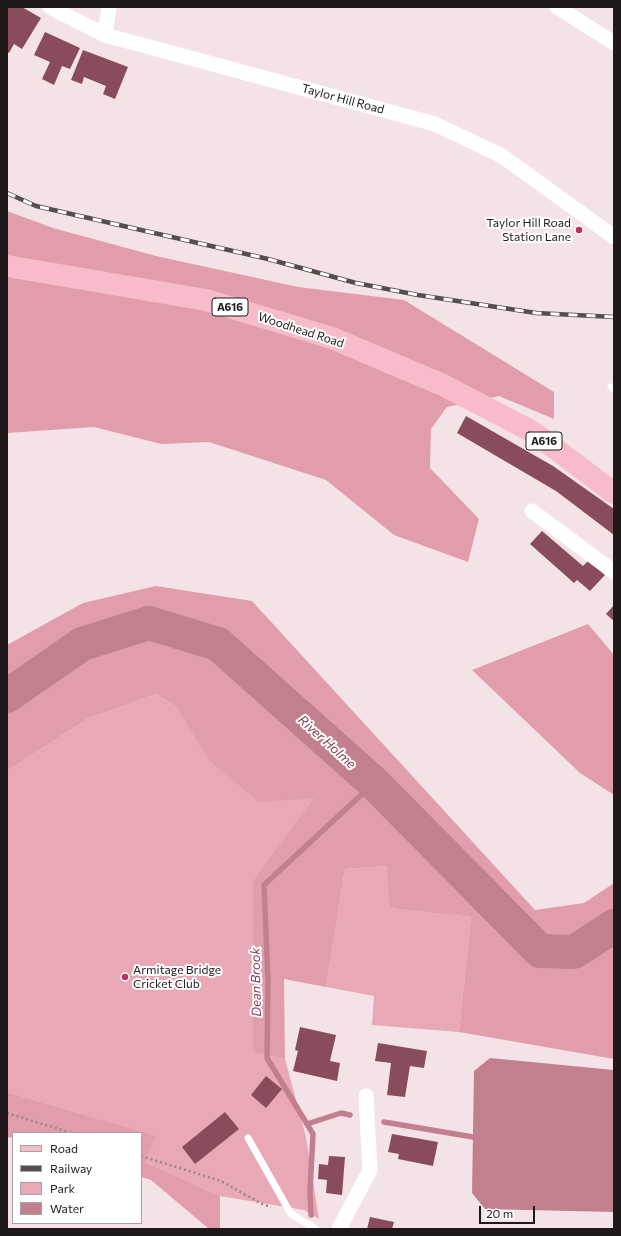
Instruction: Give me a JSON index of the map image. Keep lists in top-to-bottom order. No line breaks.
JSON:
{"streets":{"main road":["A616","Woodhead Road"],"street":["Taylor Hill Road"]},"water":["River Holme","Dean Brook"],"places":["Taylor Hill Road Station Lane","Armitage Bridge Cricket Club"],"legend":["Road","Railway","Park","Water"],"scale_bar":"20 m"}
